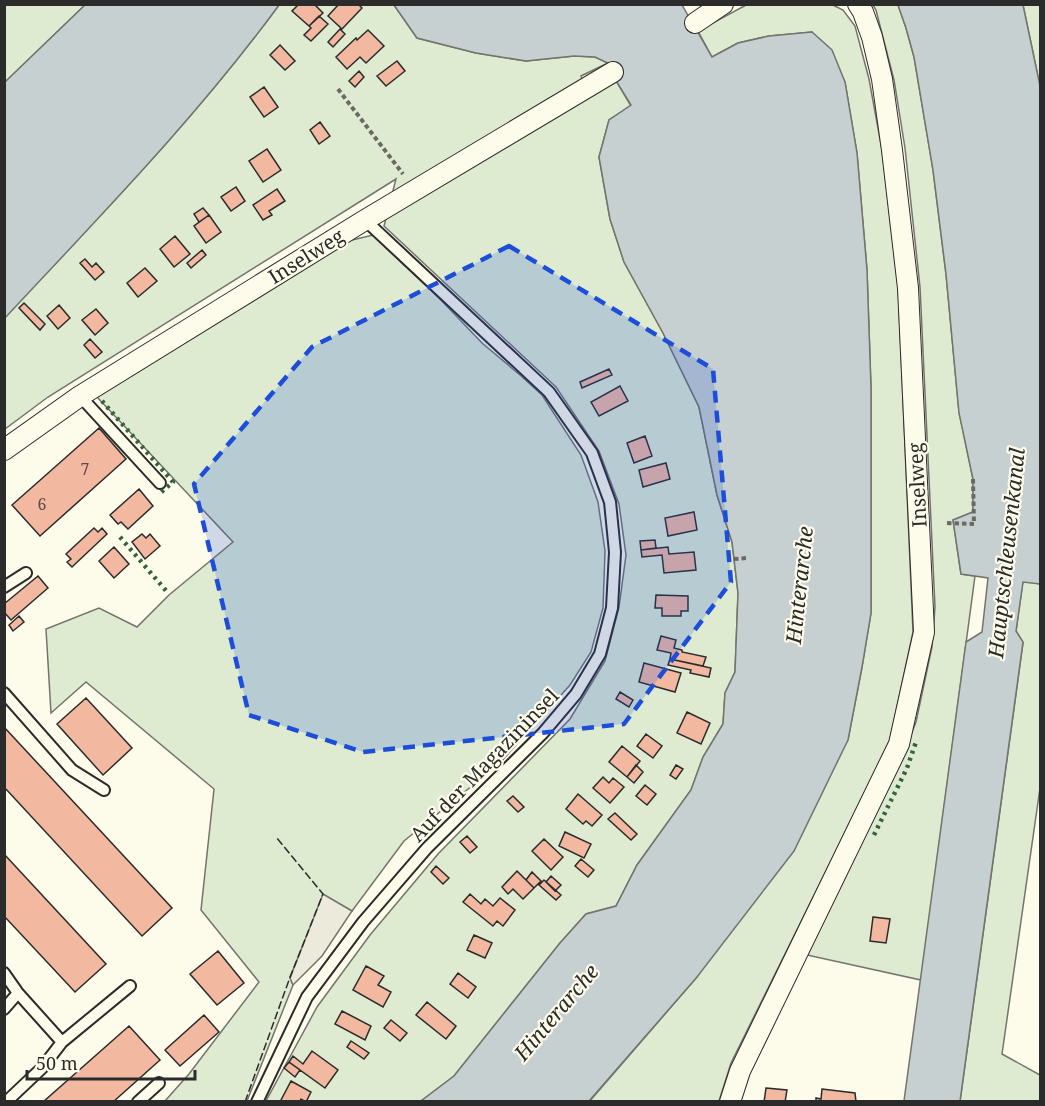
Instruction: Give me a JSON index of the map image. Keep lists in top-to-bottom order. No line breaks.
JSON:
{"streets":{"street":["Inselweg"],"lane":["Auf der Magazininsel"]},"crossings":[["Inselweg","Auf der Magazininsel"]],"water":["Hauptschleusenkanal","Hinterarche"],"house_numbers":["7","6"],"scale_bar":"50 m"}
